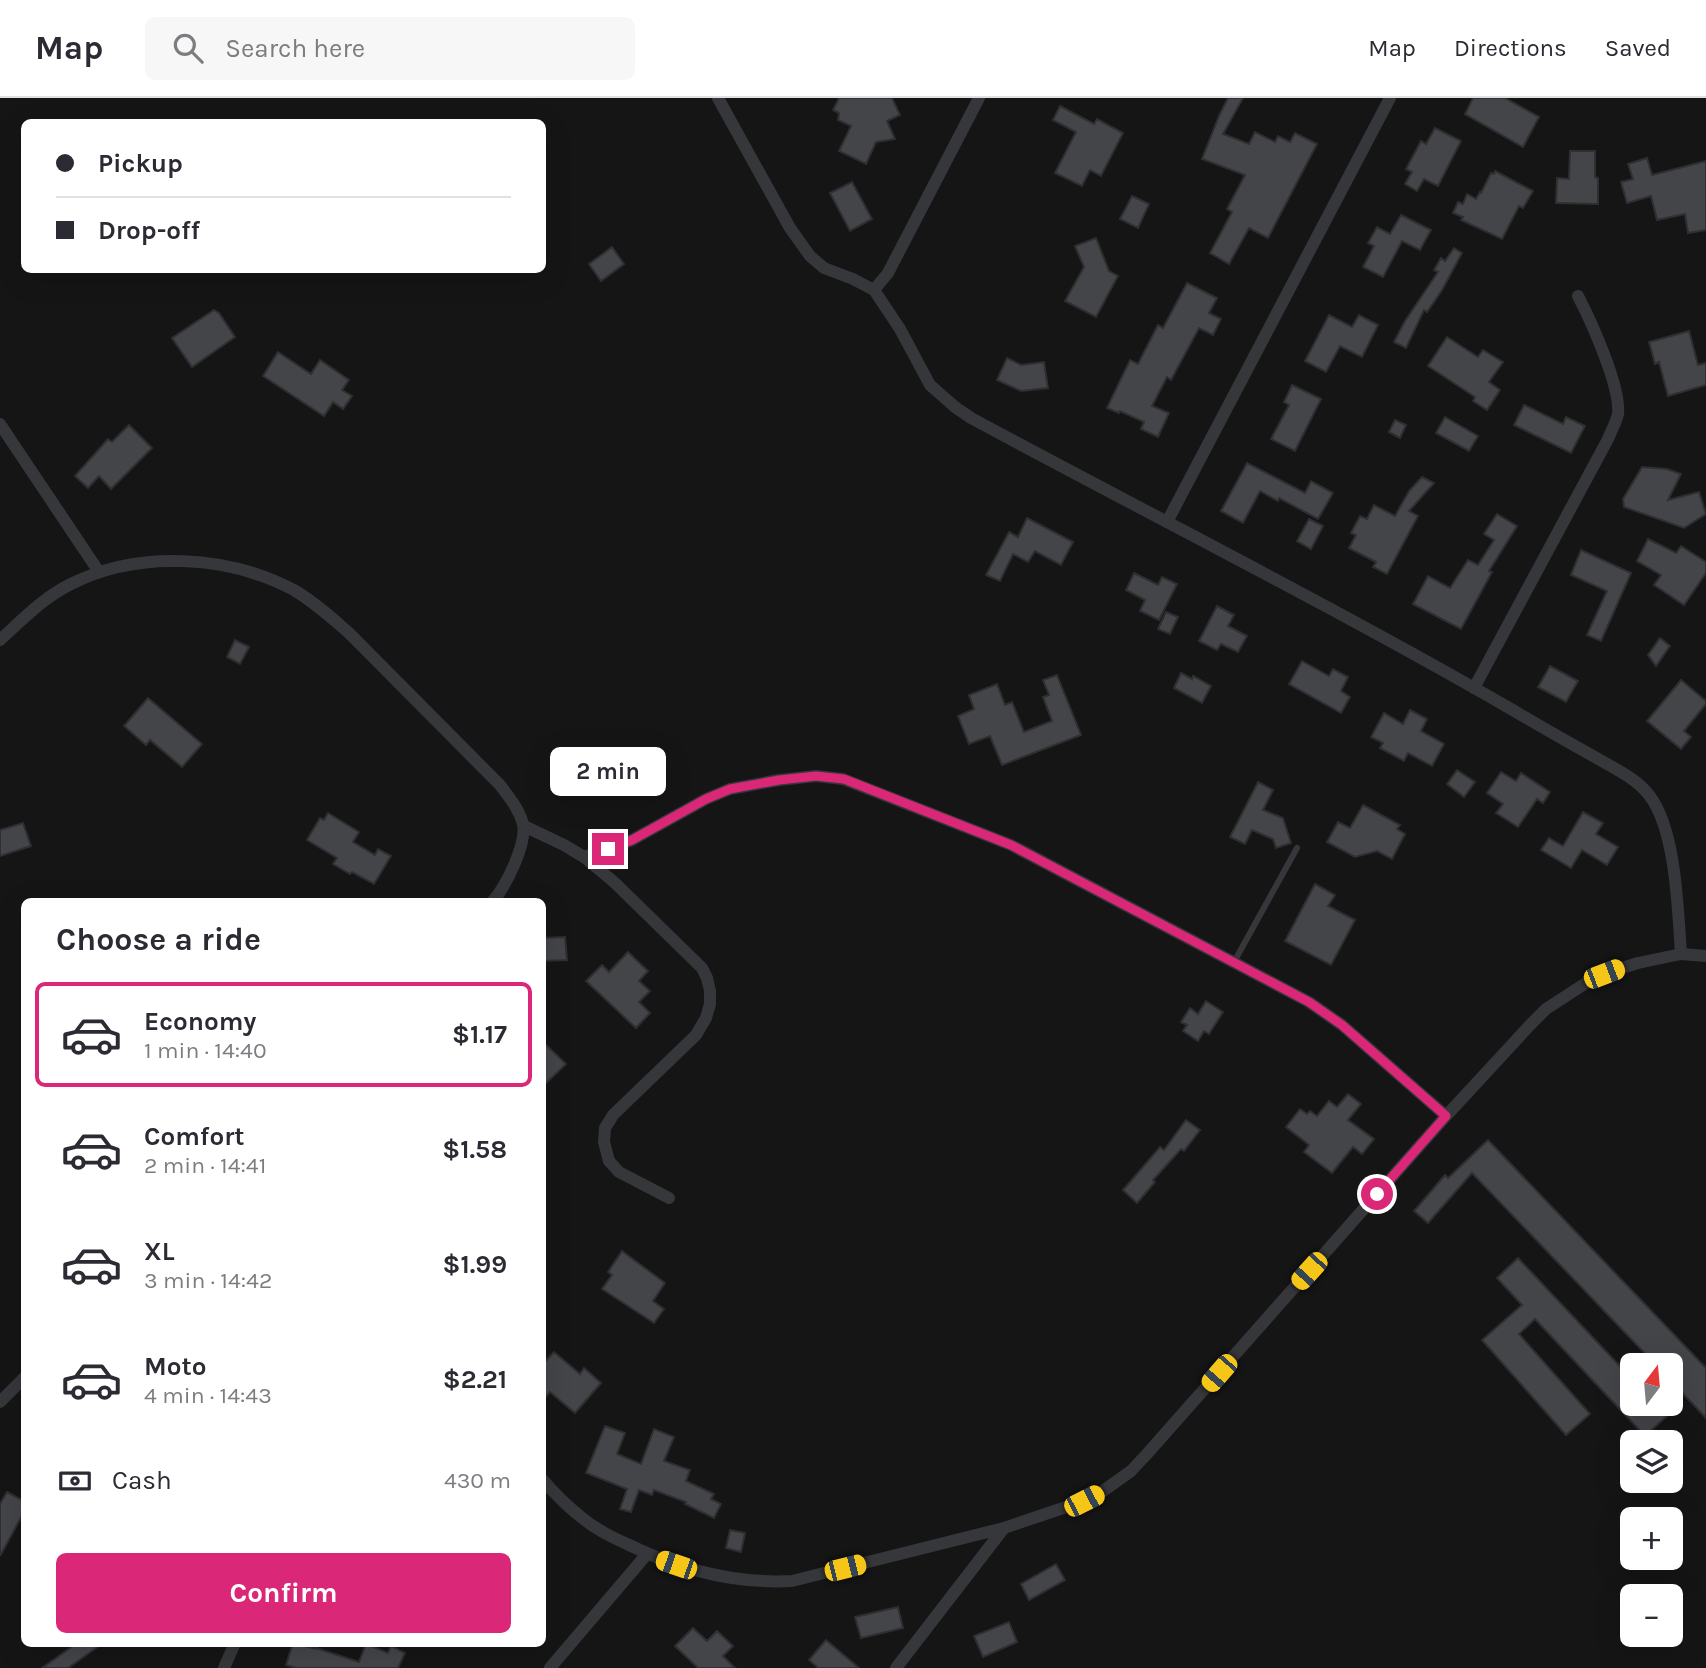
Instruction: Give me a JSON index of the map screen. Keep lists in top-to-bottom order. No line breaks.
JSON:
{"north":"top","page":{"header":"Map","search":"Search here","nav":["Map","Directions","Saved"],"banner":["Pickup","Drop-off"],"bubble":"2 min","heading":"Choose a ride","list":[{"name":"Economy","note":"1 min · 14:40","value":"$1.17"},{"name":"Comfort","note":"2 min · 14:41","value":"$1.58"},{"name":"XL","note":"3 min · 14:42","value":"$1.99"},{"name":"Moto","note":"4 min · 14:43","value":"$2.21"}],"map_buttons":["+","−"],"pay":["Cash","430 m"],"buttons":"Confirm"}}
